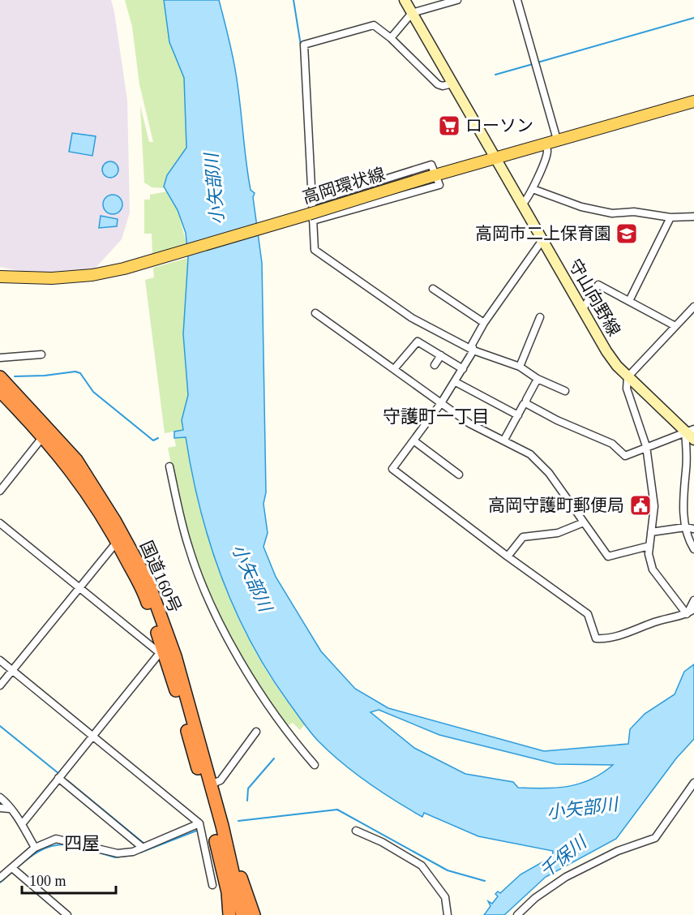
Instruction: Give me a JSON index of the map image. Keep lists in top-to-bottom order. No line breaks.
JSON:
{"streets":{"highway":["国道160号"],"main road":["高岡環状線","守山向野線"]},"crossings":[["高岡環状線","守山向野線"]],"districts":["守護町一丁目","四屋"],"water":["小矢部川","千保川"],"places":{"supermarket":["ローソン"],"school or university":["高岡市二上保育園"],"public building":["高岡守護町郵便局"]},"scale_bar":"100 m"}
